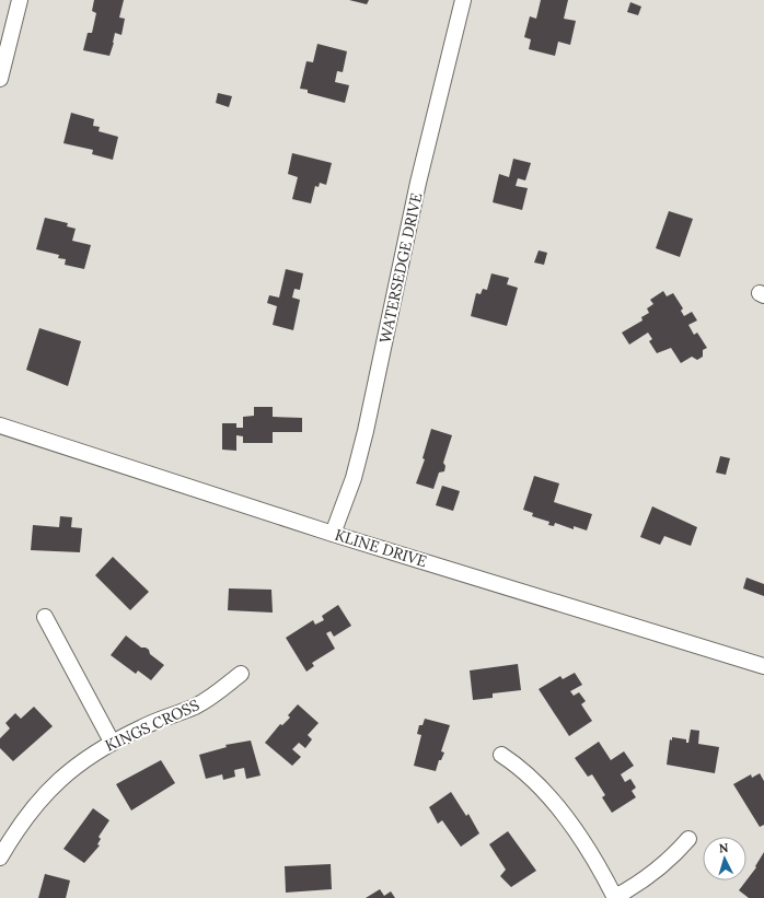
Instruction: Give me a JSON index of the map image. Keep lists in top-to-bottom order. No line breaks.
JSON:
{"streets":{"street":["WATERSEDGE DRIVE","KLINE DRIVE","KINGS CROSS"]},"crossings":[["WATERSEDGE DRIVE","KLINE DRIVE"]],"north":"top"}
